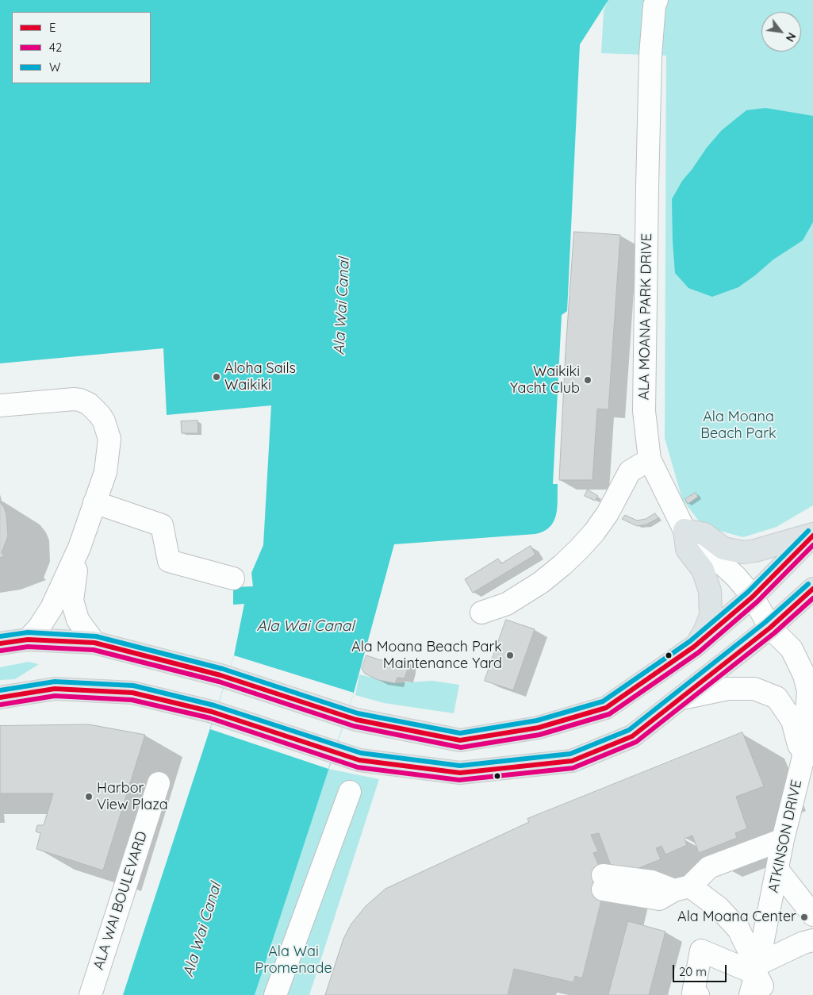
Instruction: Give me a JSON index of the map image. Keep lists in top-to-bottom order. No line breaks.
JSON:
{"streets":{"street":["ALA MOANA PARK DRIVE","ATKINSON DRIVE","ALA WAI BOULEVARD"]},"crossings":[["ALA MOANA PARK DRIVE","ATKINSON DRIVE"]],"water":["Ala Wai Canal"],"parks":["Ala Moana Beach Park","Ala Wai Promenade"],"places":["Aloha Sails Waikiki","Waikiki Yacht Club","Ala Moana Beach Park Maintenance Yard","Harbor View Plaza","Ala Moana Center"],"lines":["transit line W","transit line E","transit line 42"],"legend":["E","42","W"],"scale_bar":"20 m","north":"bottom right"}
